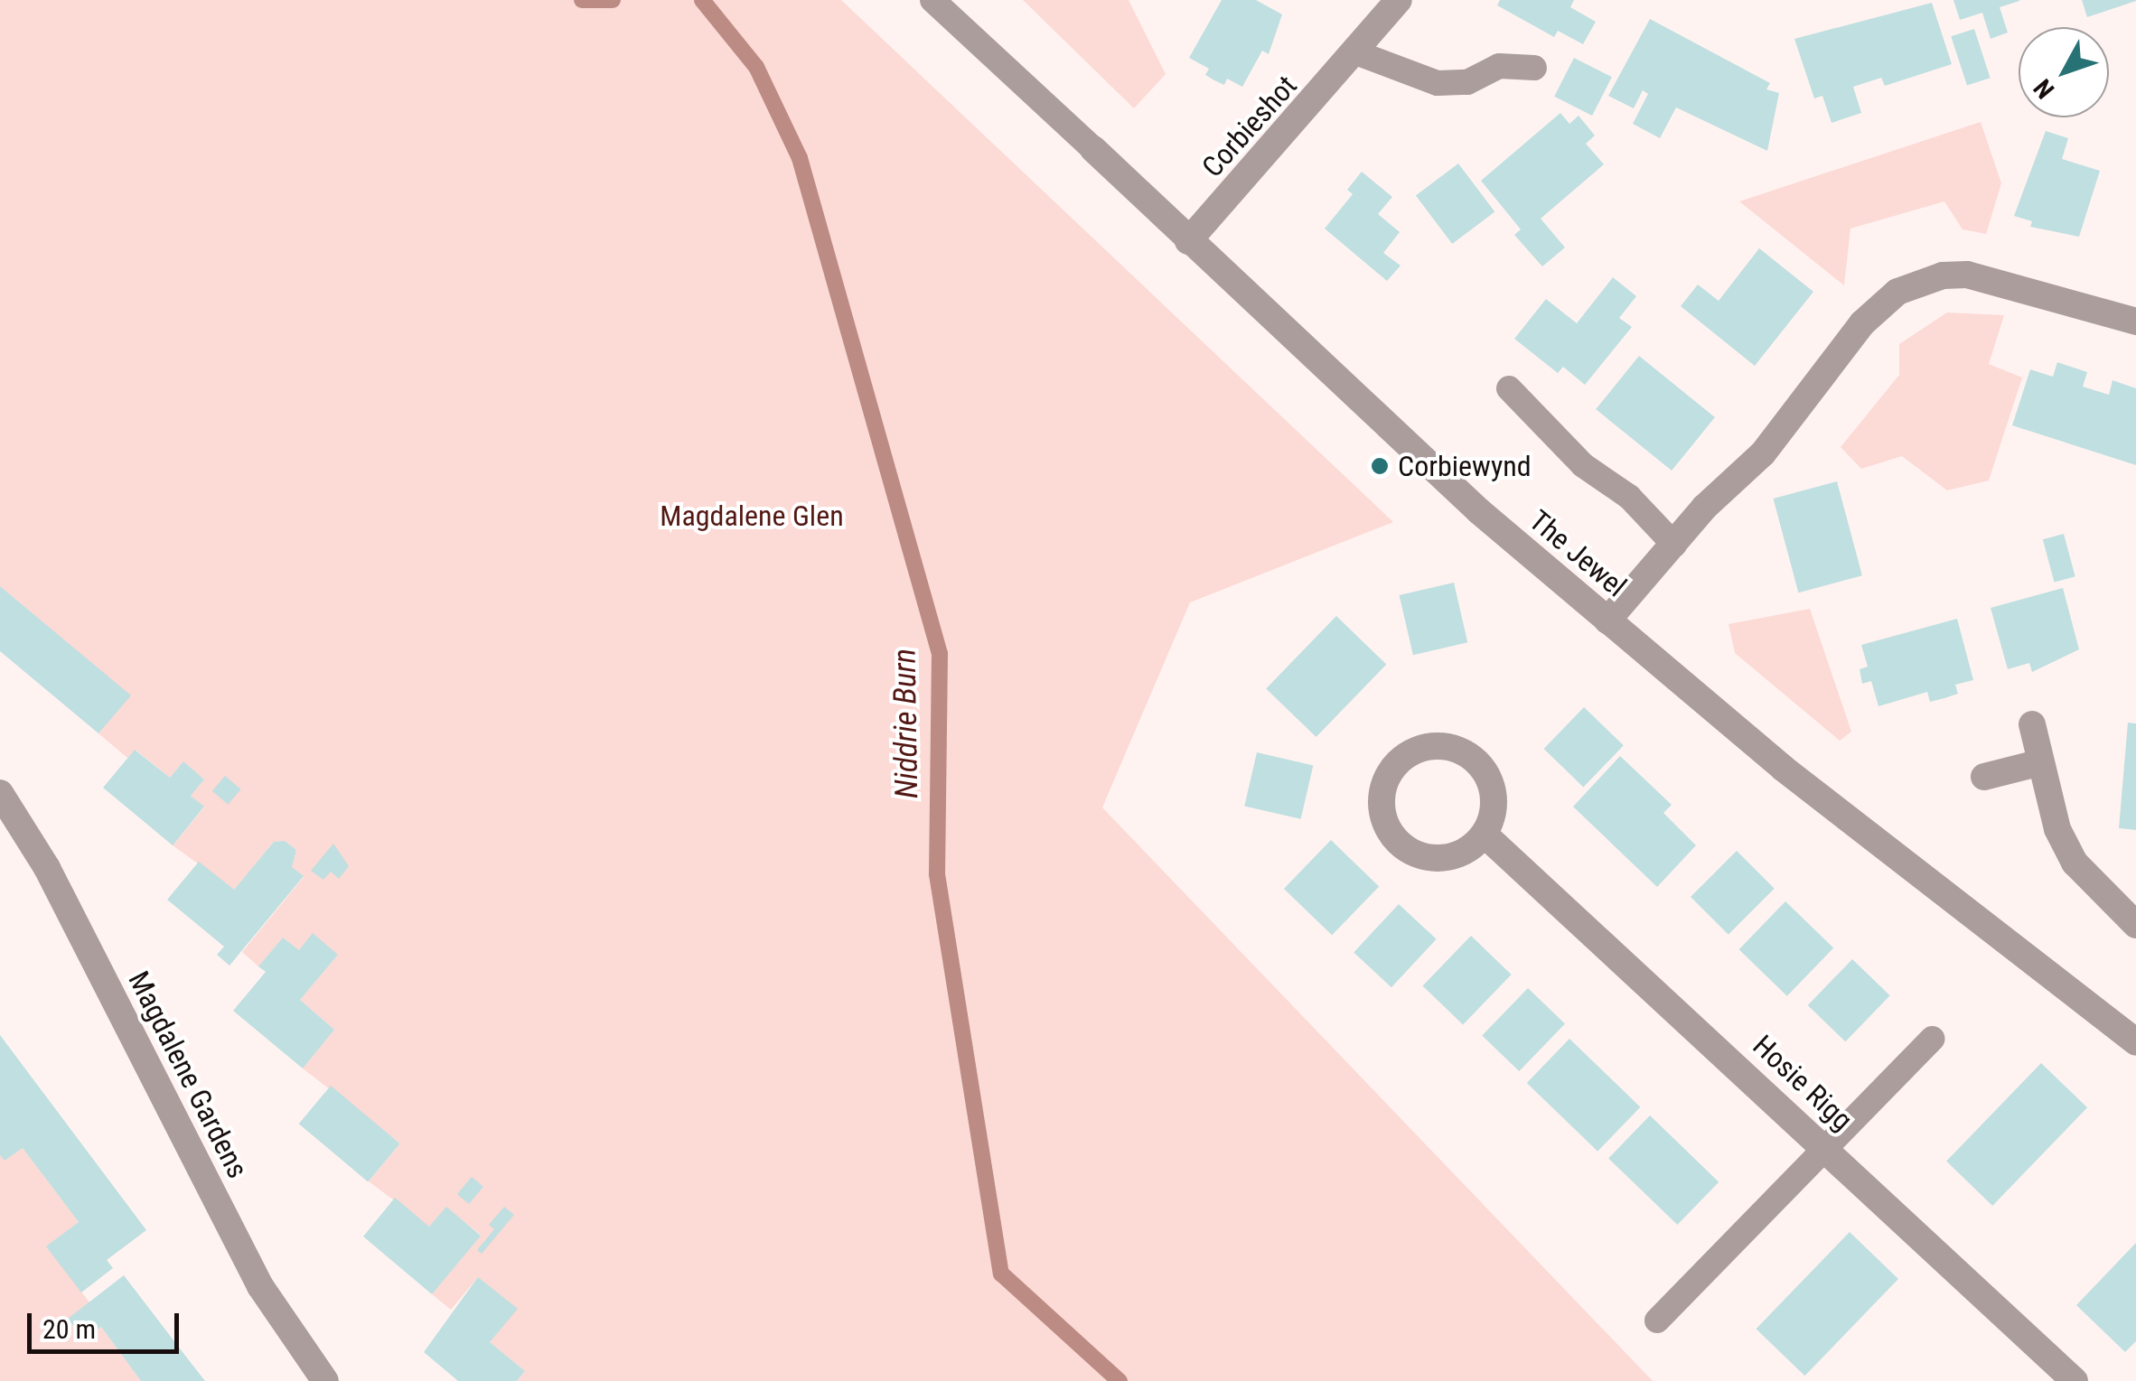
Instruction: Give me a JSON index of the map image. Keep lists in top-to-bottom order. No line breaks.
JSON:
{"streets":{"street":["Corbieshot","The Jewel","Magdalene Gardens","Hosie Rigg"]},"crossings":[["Corbieshot","The Jewel"]],"water":["Niddrie Burn"],"parks":["Magdalene Glen"],"places":["Corbiewynd"],"scale_bar":"20 m","north":"bottom left"}
